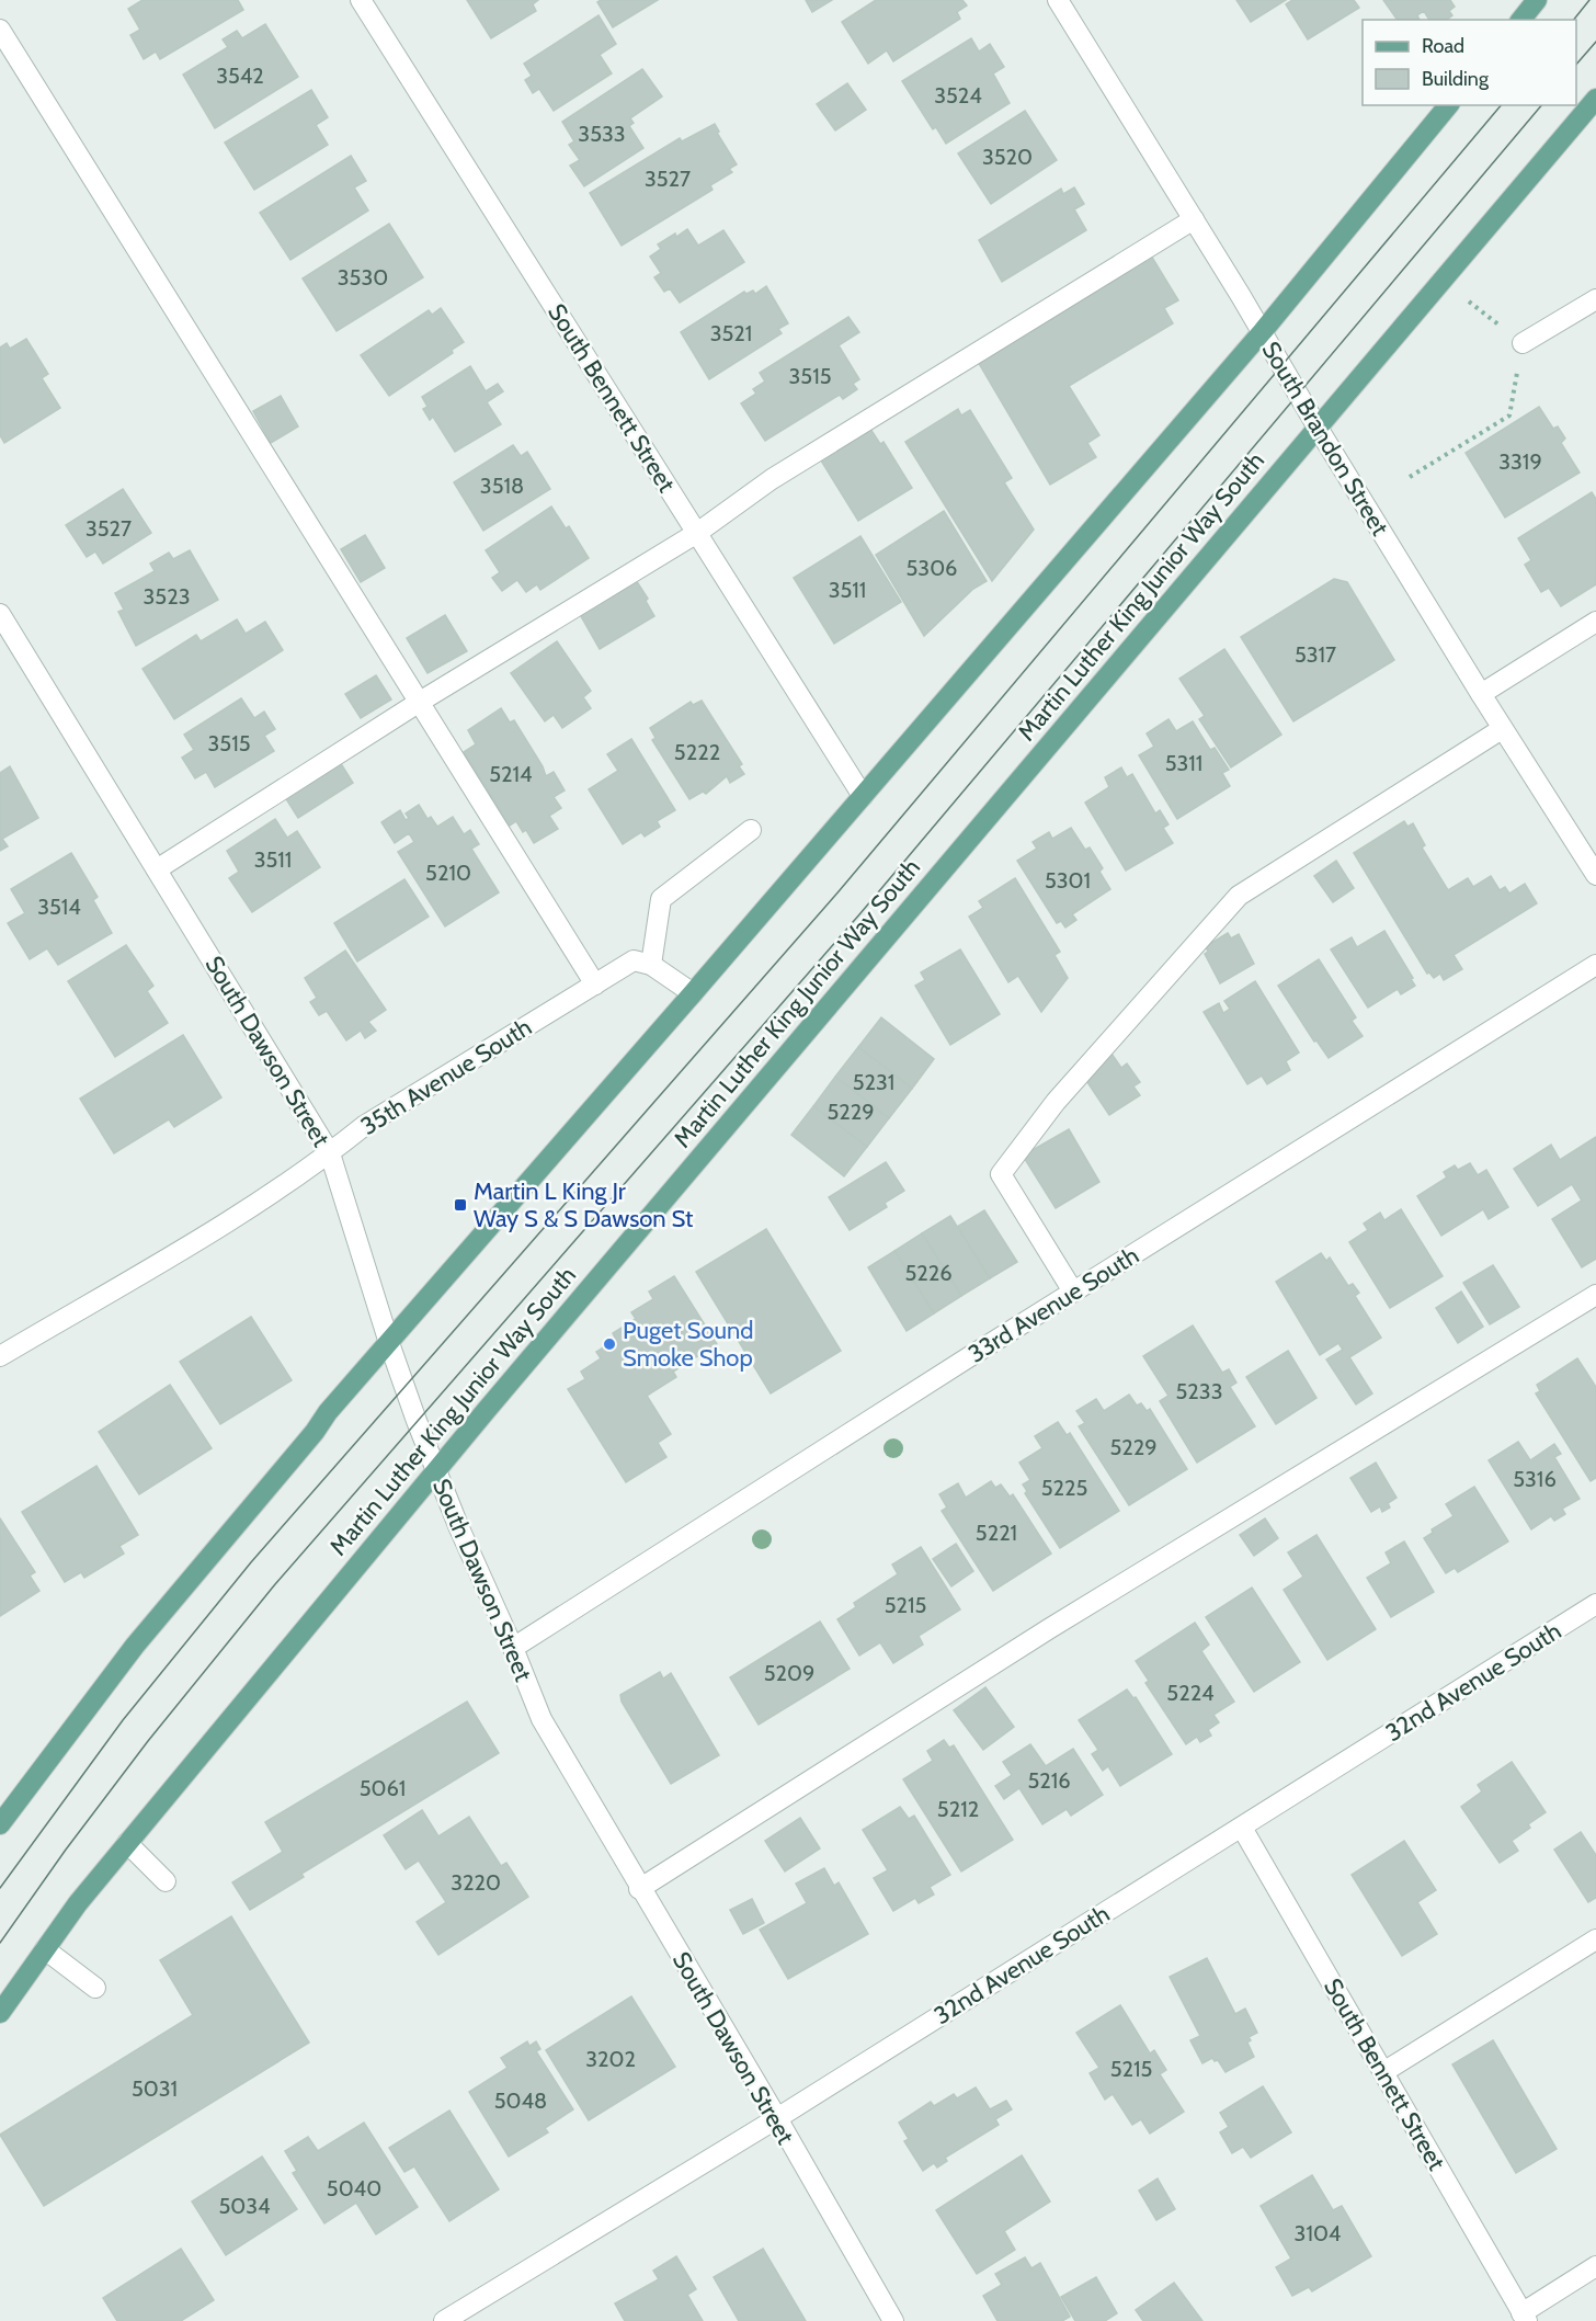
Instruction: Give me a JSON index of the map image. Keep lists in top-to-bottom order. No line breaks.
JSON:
{"streets":{"main road":["Martin Luther King Junior Way South"],"street":["South Bennett Street","South Brandon Street","South Dawson Street","35th Avenue South","33rd Avenue South","32nd Avenue South"]},"crossings":[["South Bennett Street","32nd Avenue South"],["South Brandon Street","Martin Luther King Junior Way South"],["Martin Luther King Junior Way South","South Dawson Street"],["South Dawson Street","35th Avenue South"],["South Dawson Street","33rd Avenue South"],["South Dawson Street","32nd Avenue South"]],"places":{"transit":["Martin L King Jr Way S & S Dawson St"],"other":["Puget Sound Smoke Shop"]},"house_numbers":["3542","3524","3533","3520","3527","3530","3521","3515","3319","3518","3527","5306","3511","3523","5317","3515","5222","5311","5214","3511","5210","5301","3514","5231","5229","5226","5233","5229","5316","5225","5221","5215","5209","5224","5216","5061","5212","3220","3202","5215","5031","5048","5040","5034","3104"],"legend":["Road","Building"]}
